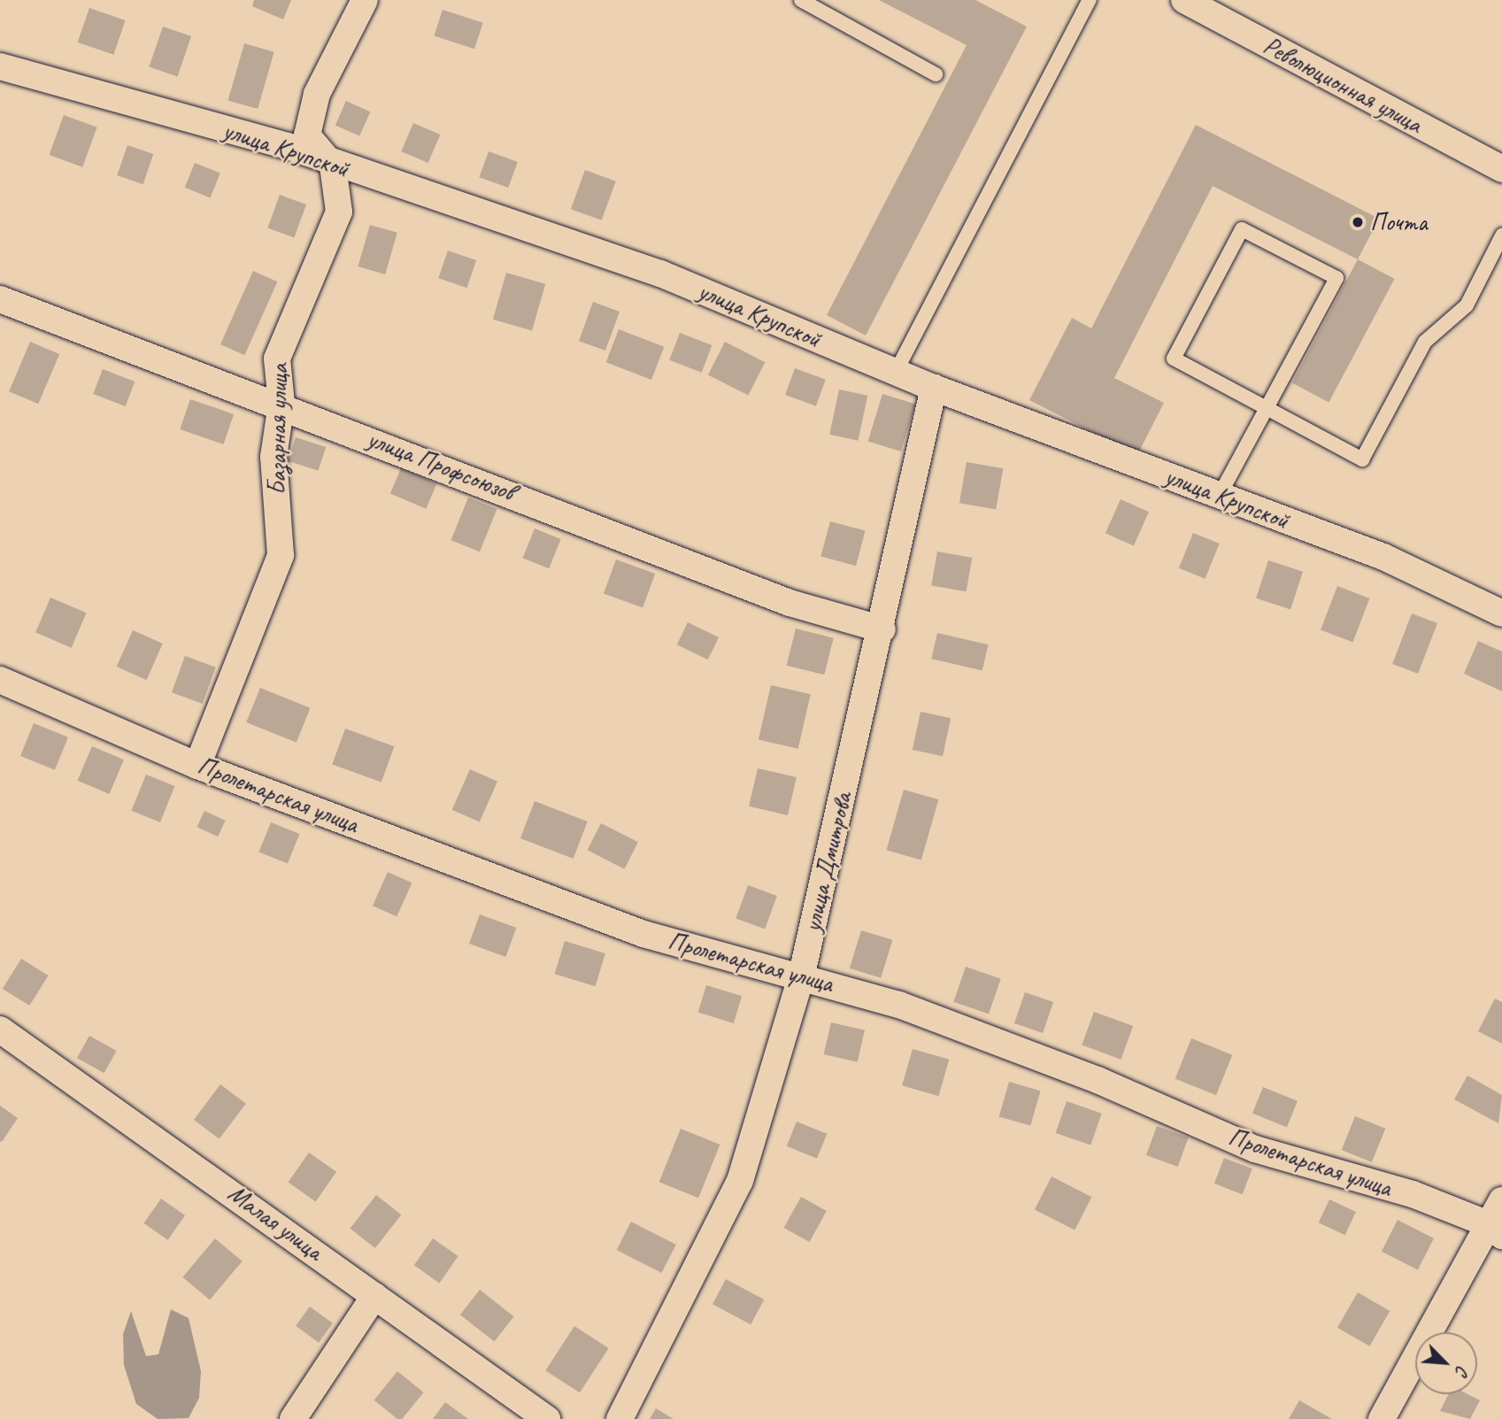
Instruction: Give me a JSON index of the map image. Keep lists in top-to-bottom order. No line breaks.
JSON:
{"streets":{"street":["Революционная улица","улица Крупской","Базарная улица","улица Профсоюзов","Пролетарская улица","улица Дмитрова","Малая улица"]},"crossings":[["улица Крупской","Базарная улица"],["улица Крупской","улица Дмитрова"],["Базарная улица","улица Профсоюзов"],["Базарная улица","Пролетарская улица"],["улица Профсоюзов","улица Дмитрова"],["Пролетарская улица","улица Дмитрова"]],"places":["Почта"],"north":"bottom right"}
